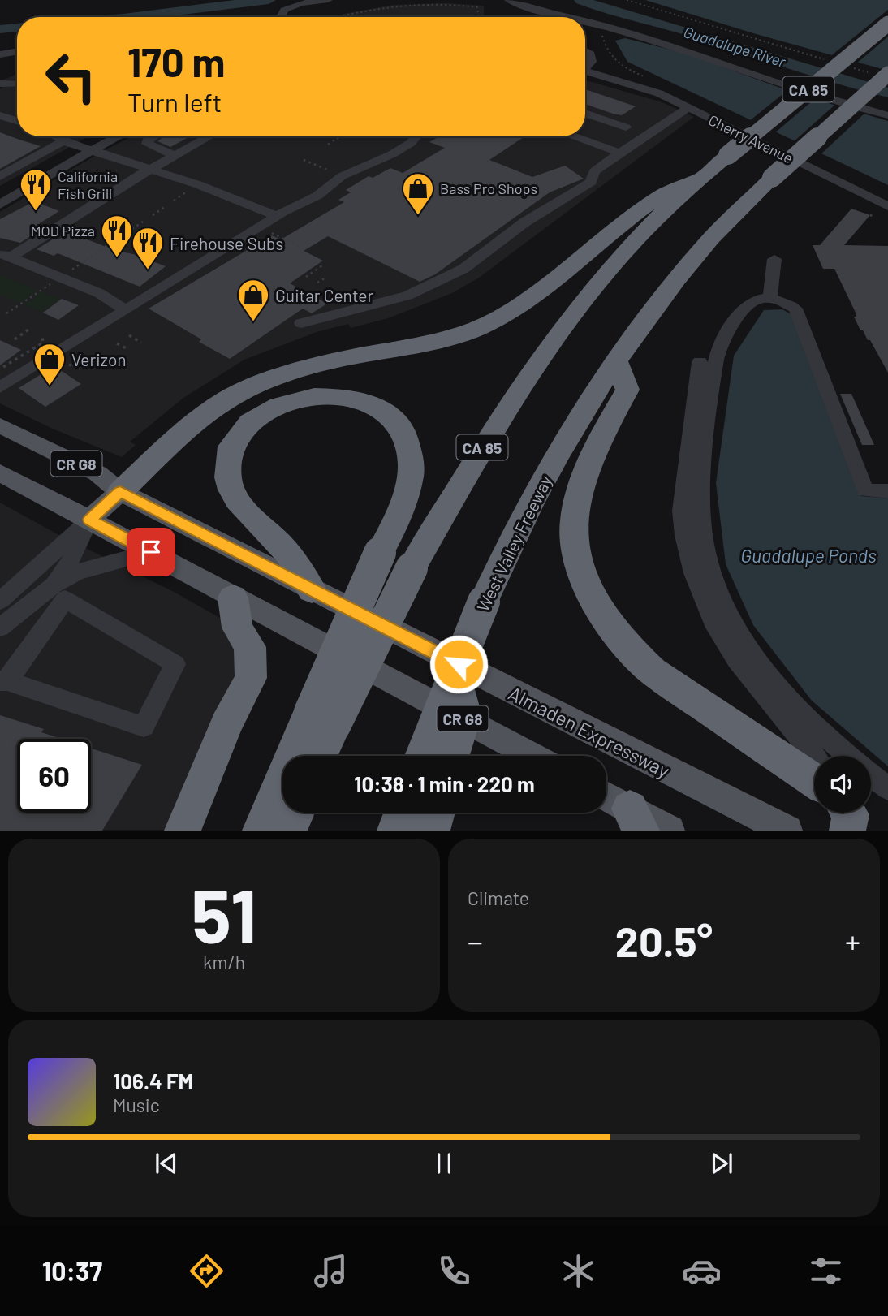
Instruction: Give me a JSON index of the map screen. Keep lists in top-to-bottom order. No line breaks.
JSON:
{"streets":{"highway":["CA 85","West Valley Freeway"],"main road":["CR G8","Almaden Expressway"],"street":["Cherry Avenue"]},"crossings":[["CA 85","West Valley Freeway"]],"water":["Guadalupe River","Guadalupe Ponds"],"places":{"restaurant":["California Fish Grill","MOD Pizza","Firehouse Subs"],"shop":["Bass Pro Shops","Guitar Center","Verizon"]},"page":{"turn":["170 m","Turn left"],"limit":"60","trip":"10:38 · 1 min · 220 m","tile":[["51","km/h"],"Climate"],"heat":["−","20.5°","+"],"song":["106.4 FM","Music"],"tabs":"10:37"}}
